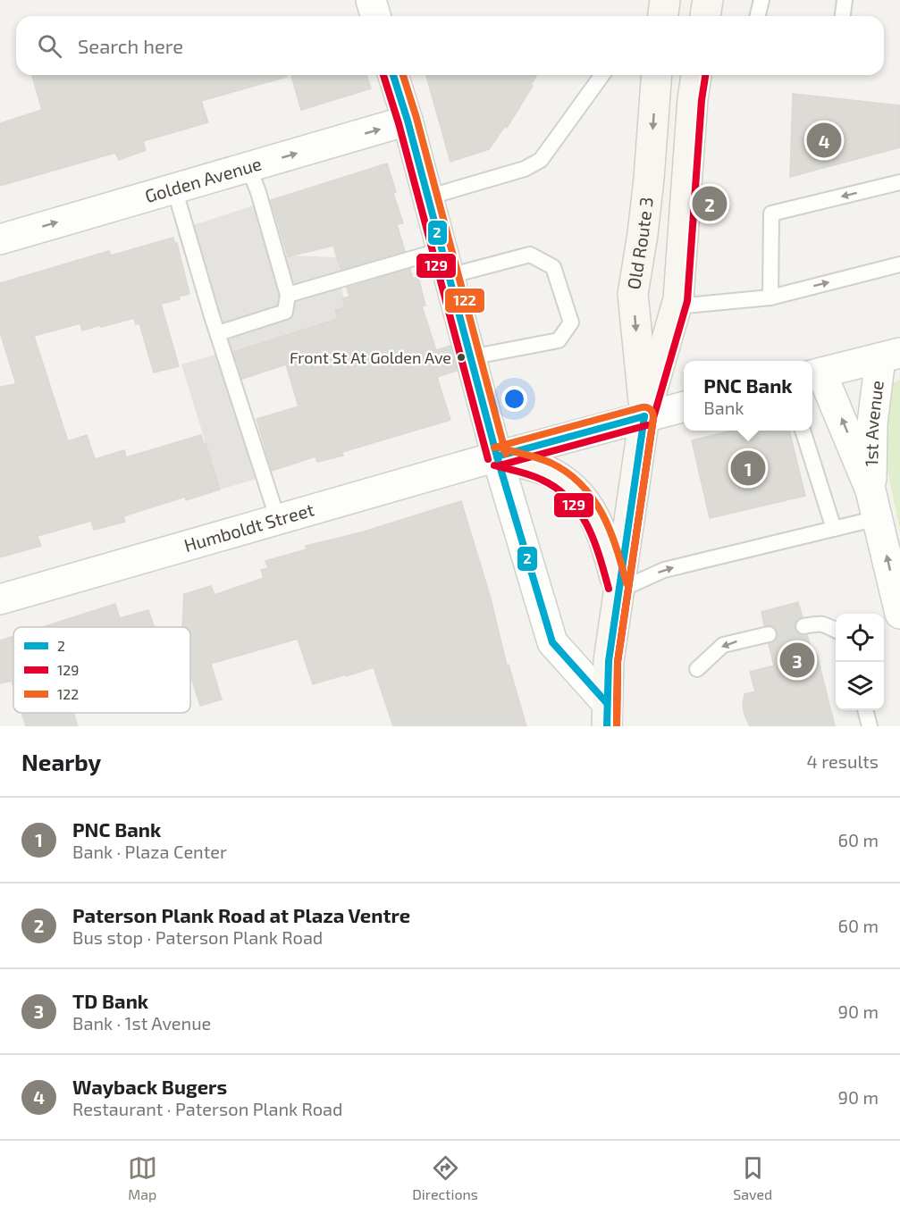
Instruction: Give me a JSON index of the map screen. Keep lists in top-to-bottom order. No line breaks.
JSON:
{"streets":{"main road":["Old Route 3"],"street":["Golden Avenue","1st Avenue","Humboldt Street"]},"crossings":[["Old Route 3","Humboldt Street"]],"one_way":["Golden Avenue","1st Avenue"],"places":["Front St At Golden Ave"],"lines":["transit line 2","transit line 129","transit line 122"],"legend":["2","129","122"],"page":{"search":"Search here","pins":["4","2","1","3"],"popup":["PNC Bank","Bank"],"heading":["Nearby","4 results"],"list":[{"mark":"1","name":"PNC Bank","note":"Bank · Plaza Center","value":"60 m"},{"mark":"2","name":"Paterson Plank Road at Plaza Ventre","note":"Bus stop · Paterson Plank Road","value":"60 m"},{"mark":"3","name":"TD Bank","note":"Bank · 1st Avenue","value":"90 m"},{"mark":"4","name":"Wayback Bugers","note":"Restaurant · Paterson Plank Road","value":"90 m"}],"nav":["Map","Directions","Saved"]}}
